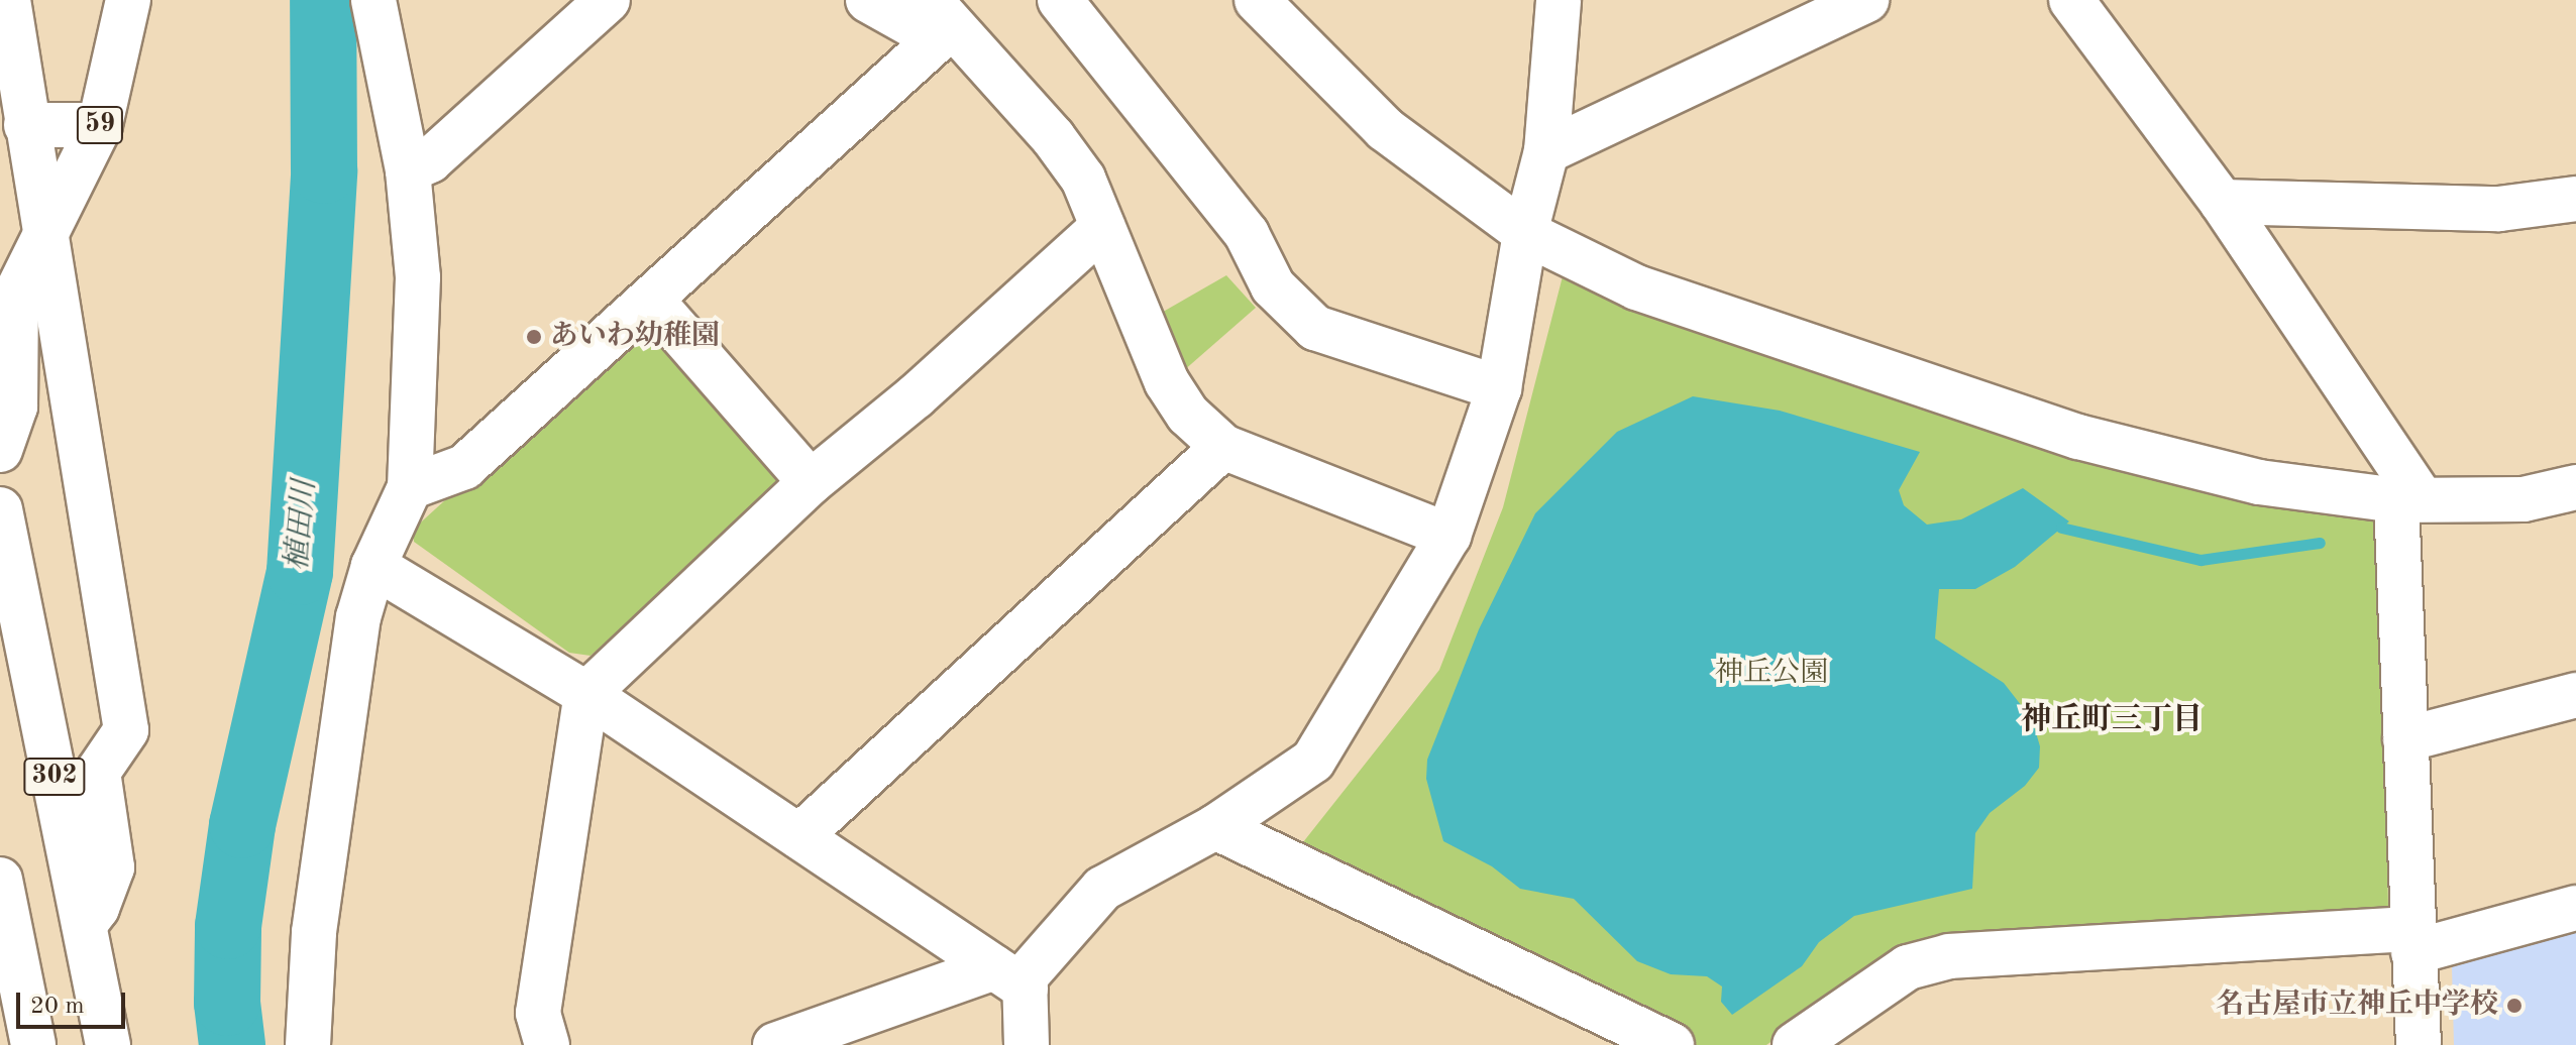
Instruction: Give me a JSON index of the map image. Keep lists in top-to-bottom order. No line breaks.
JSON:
{"streets":{"main road":["59","302"]},"districts":["神丘町三丁目"],"water":["植田川"],"parks":["神丘公園"],"places":["あいわ幼稚園","名古屋市立神丘中学校"],"scale_bar":"20 m"}
